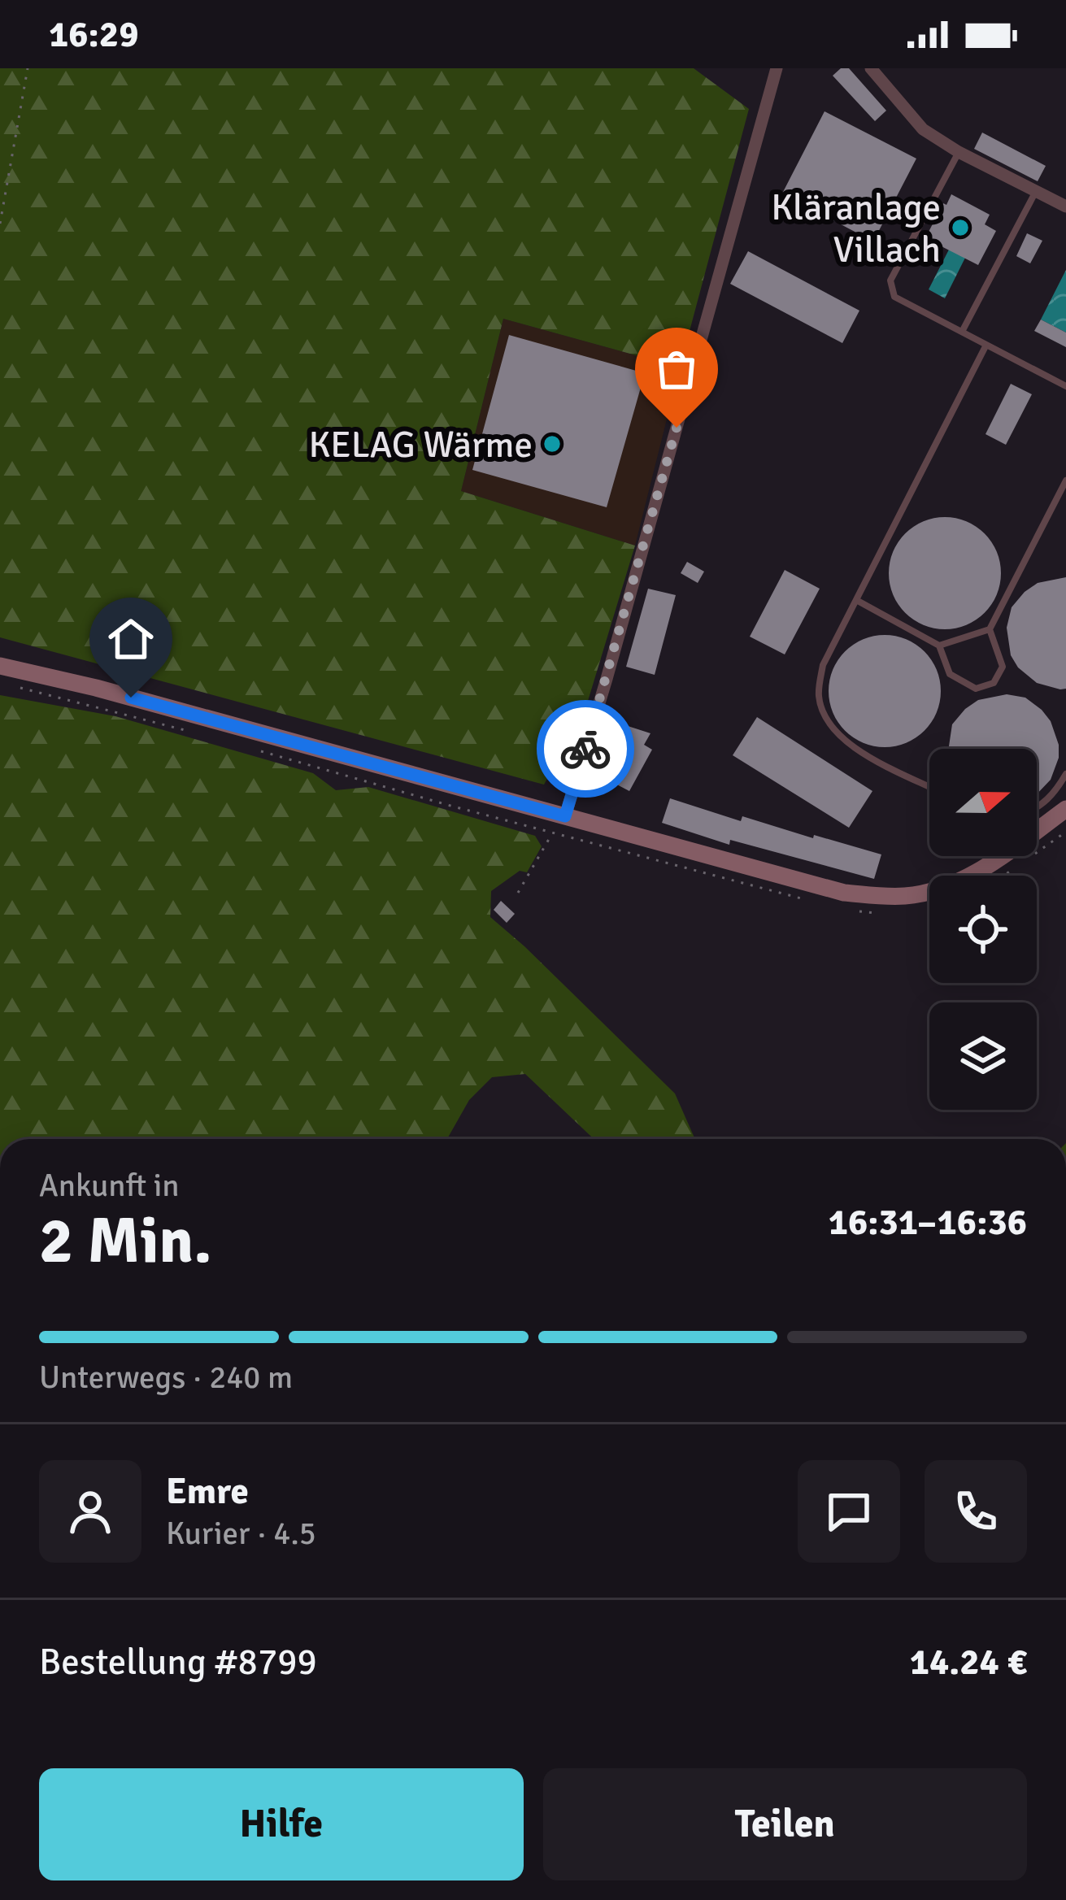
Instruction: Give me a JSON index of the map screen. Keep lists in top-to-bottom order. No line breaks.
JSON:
{"places":["Kläranlage Villach","KELAG Wärme"],"north":"right","page":{"status":"16:29","heading":["2 Min.","Ankunft in","16:31–16:36"],"panel":["Emre","Kurier · 4.5","Bestellung #8799","14.24 €"],"bar":"Unterwegs · 240 m","buttons":["Hilfe","Teilen"]}}
